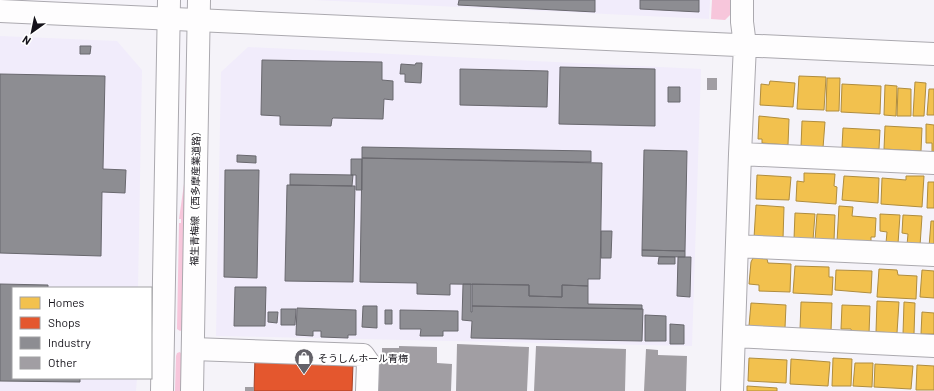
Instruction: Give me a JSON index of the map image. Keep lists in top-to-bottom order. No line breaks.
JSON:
{"streets":{"street":["福生青梅線（西多摩産業道路）"]},"places":{"shop":["そうしんホール青梅"]},"legend":["Homes","Shops","Industry","Other"],"north":"bottom left"}
